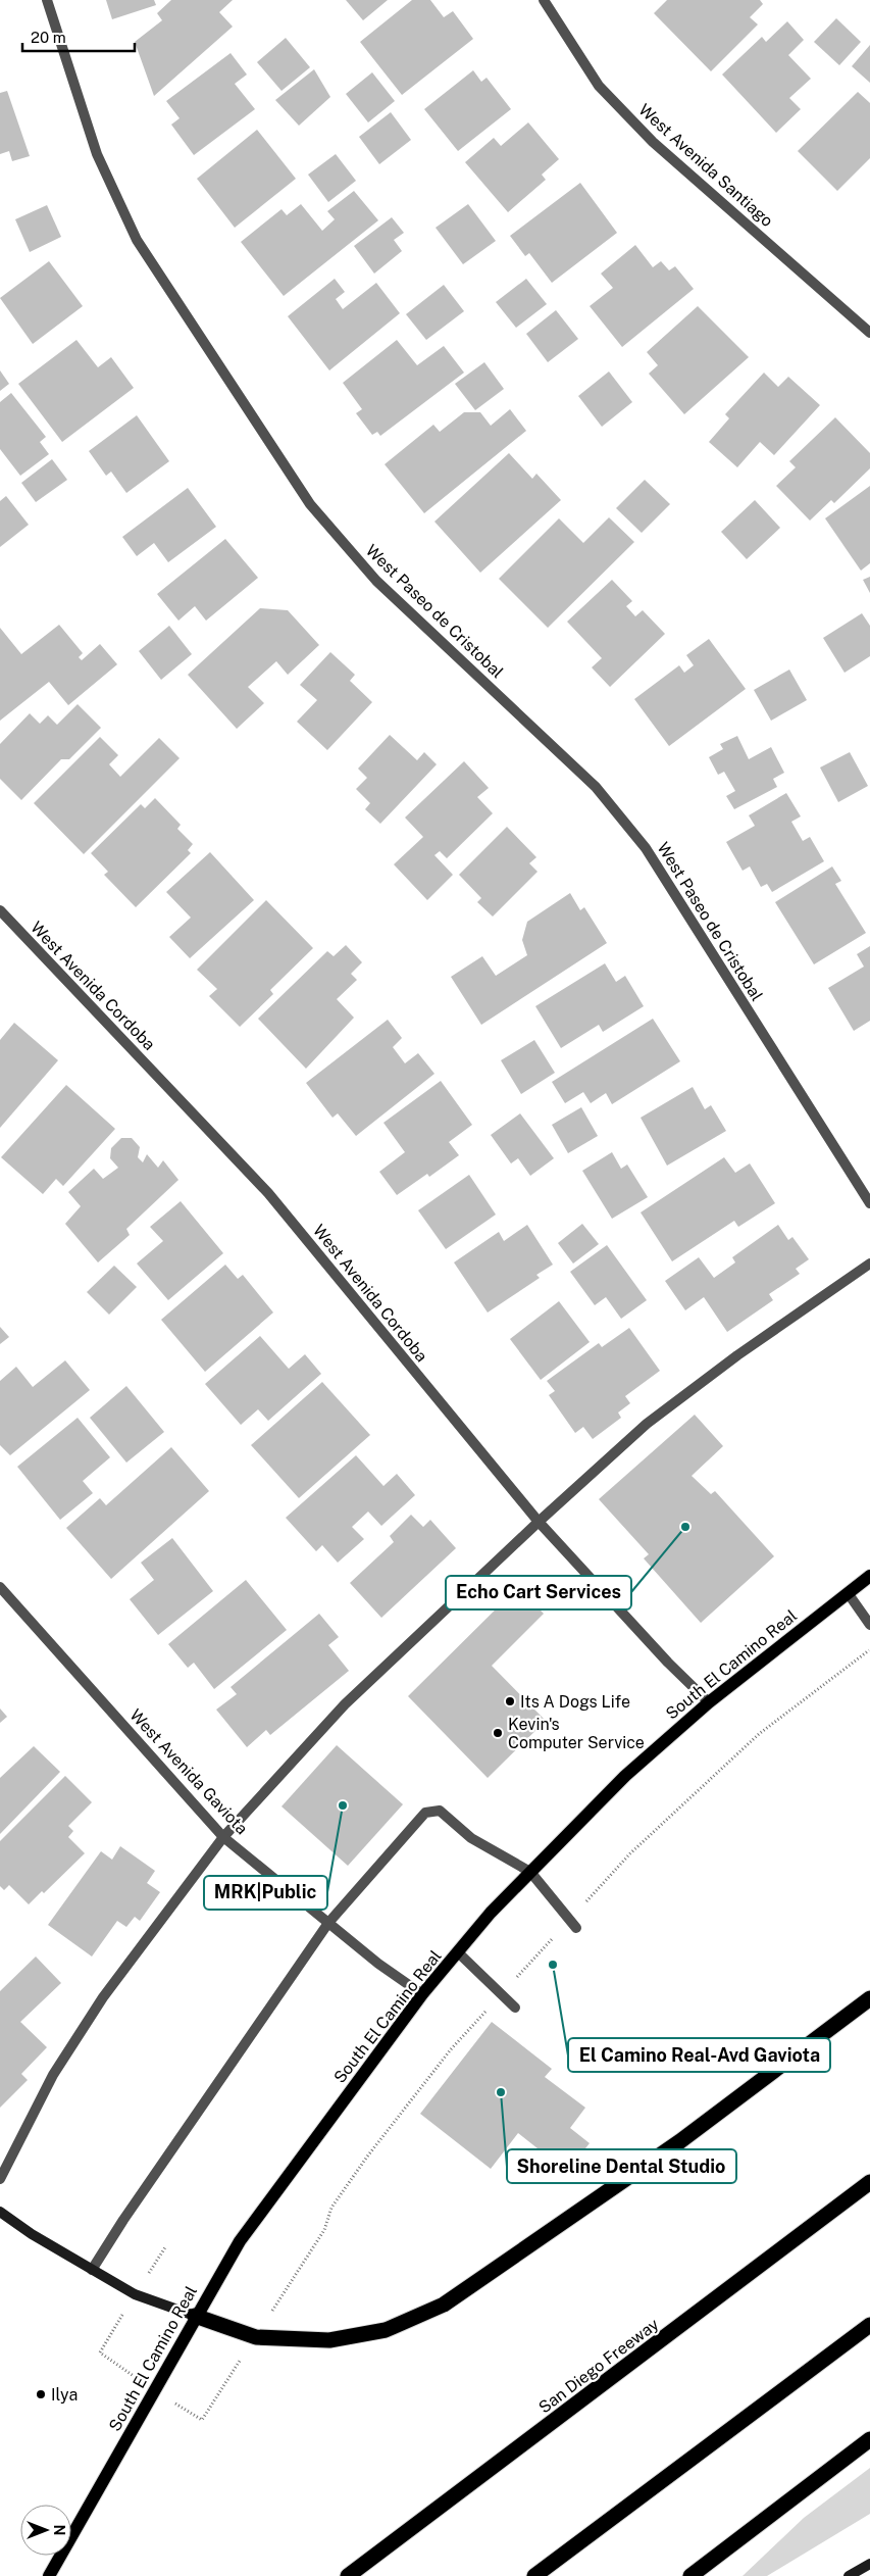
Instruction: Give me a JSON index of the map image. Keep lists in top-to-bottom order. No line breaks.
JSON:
{"streets":{"highway":["San Diego Freeway"],"main road":["South El Camino Real"],"street":["West Avenida Santiago","West Paseo de Cristobal","West Avenida Cordoba","West Avenida Gaviota"]},"crossings":[["West Avenida Cordoba","South El Camino Real"],["South El Camino Real","West Avenida Gaviota"]],"places":["Echo Cart Services","Its A Dogs Life","Kevin's Computer Service","MRK|Public","El Camino Real-Avd Gaviota","Shoreline Dental Studio","Ilya"],"scale_bar":"20 m","north":"right"}
